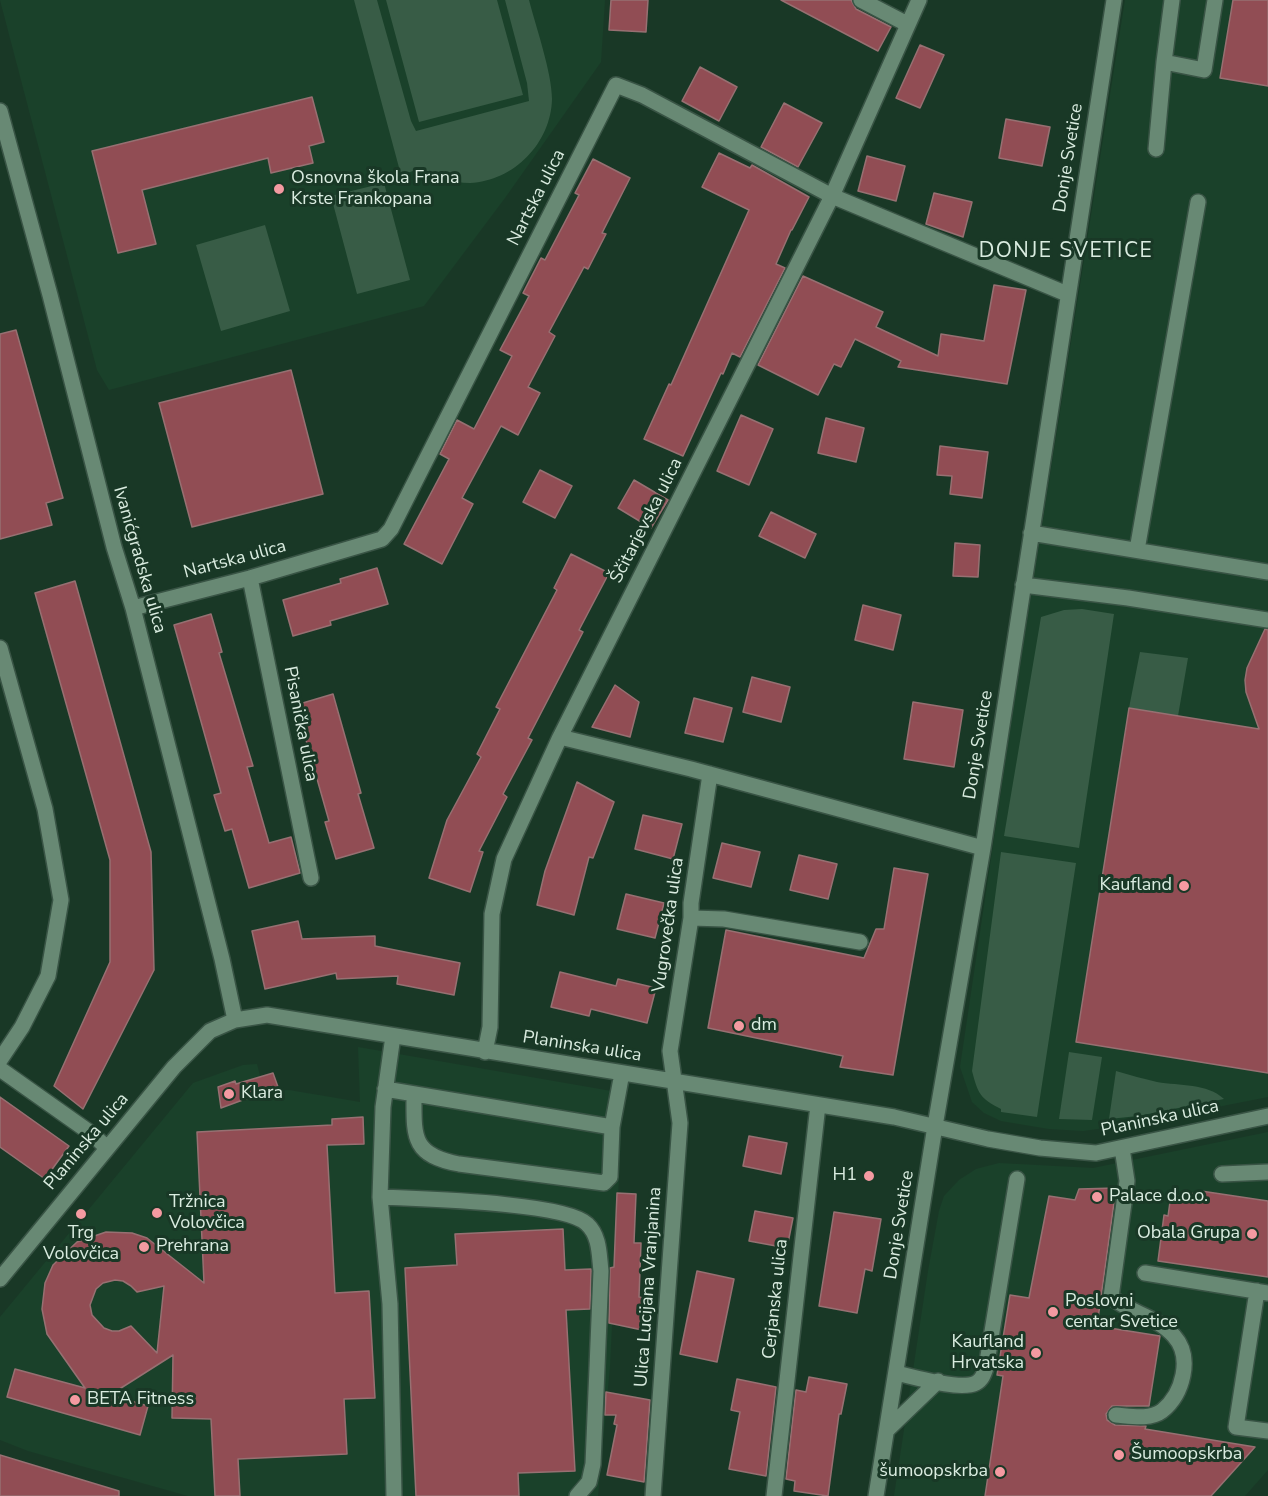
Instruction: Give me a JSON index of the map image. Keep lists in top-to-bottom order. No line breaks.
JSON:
{"streets":{"street":["Donje Svetice","Nartska ulica","Ščitarjevska ulica","Ivanićgradska ulica","Pisanička ulica","Vugrovečka ulica","Planinska ulica","Ulica Lucijana Vranjanina","Cerjanska ulica"]},"crossings":[["Donje Svetice","Nartska ulica"],["Donje Svetice","Planinska ulica"],["Nartska ulica","Ščitarjevska ulica"],["Nartska ulica","Ivanićgradska ulica"],["Nartska ulica","Pisanička ulica"],["Ščitarjevska ulica","Planinska ulica"],["Ivanićgradska ulica","Planinska ulica"],["Vugrovečka ulica","Planinska ulica"],["Vugrovečka ulica","Ulica Lucijana Vranjanina"],["Planinska ulica","Ulica Lucijana Vranjanina"],["Planinska ulica","Cerjanska ulica"]],"districts":["DONJE SVETICE"],"places":["Osnovna škola Frana Krste Frankopana","Kaufland","dm","Klara","H1","Palace d.o.o.","Tržnica Volovčica","Trg Volovčica","Obala Grupa","Prehrana","Poslovni centar Svetice","Kaufland Hrvatska","BETA Fitness","Šumoopskrba","šumoopskrba"]}
